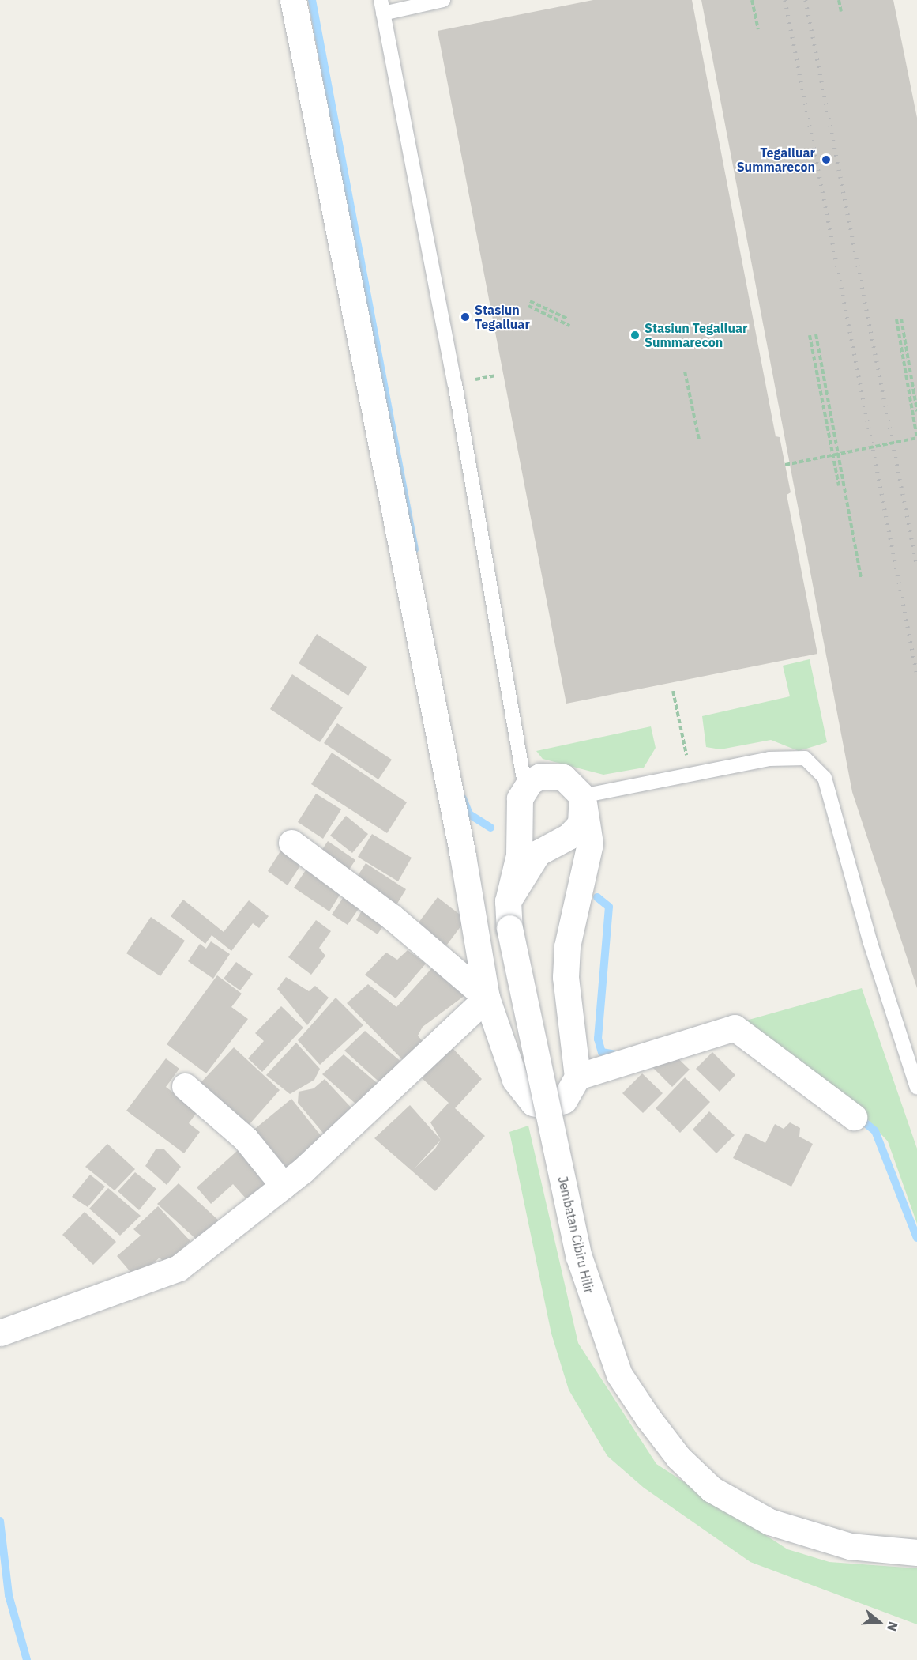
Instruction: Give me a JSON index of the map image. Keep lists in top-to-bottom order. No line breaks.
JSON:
{"streets":{"street":["Jembatan Cibiru Hilir"]},"places":["Tegalluar Summarecon","Stasiun Tegalluar","Stasiun Tegalluar Summarecon"],"north":"right"}
